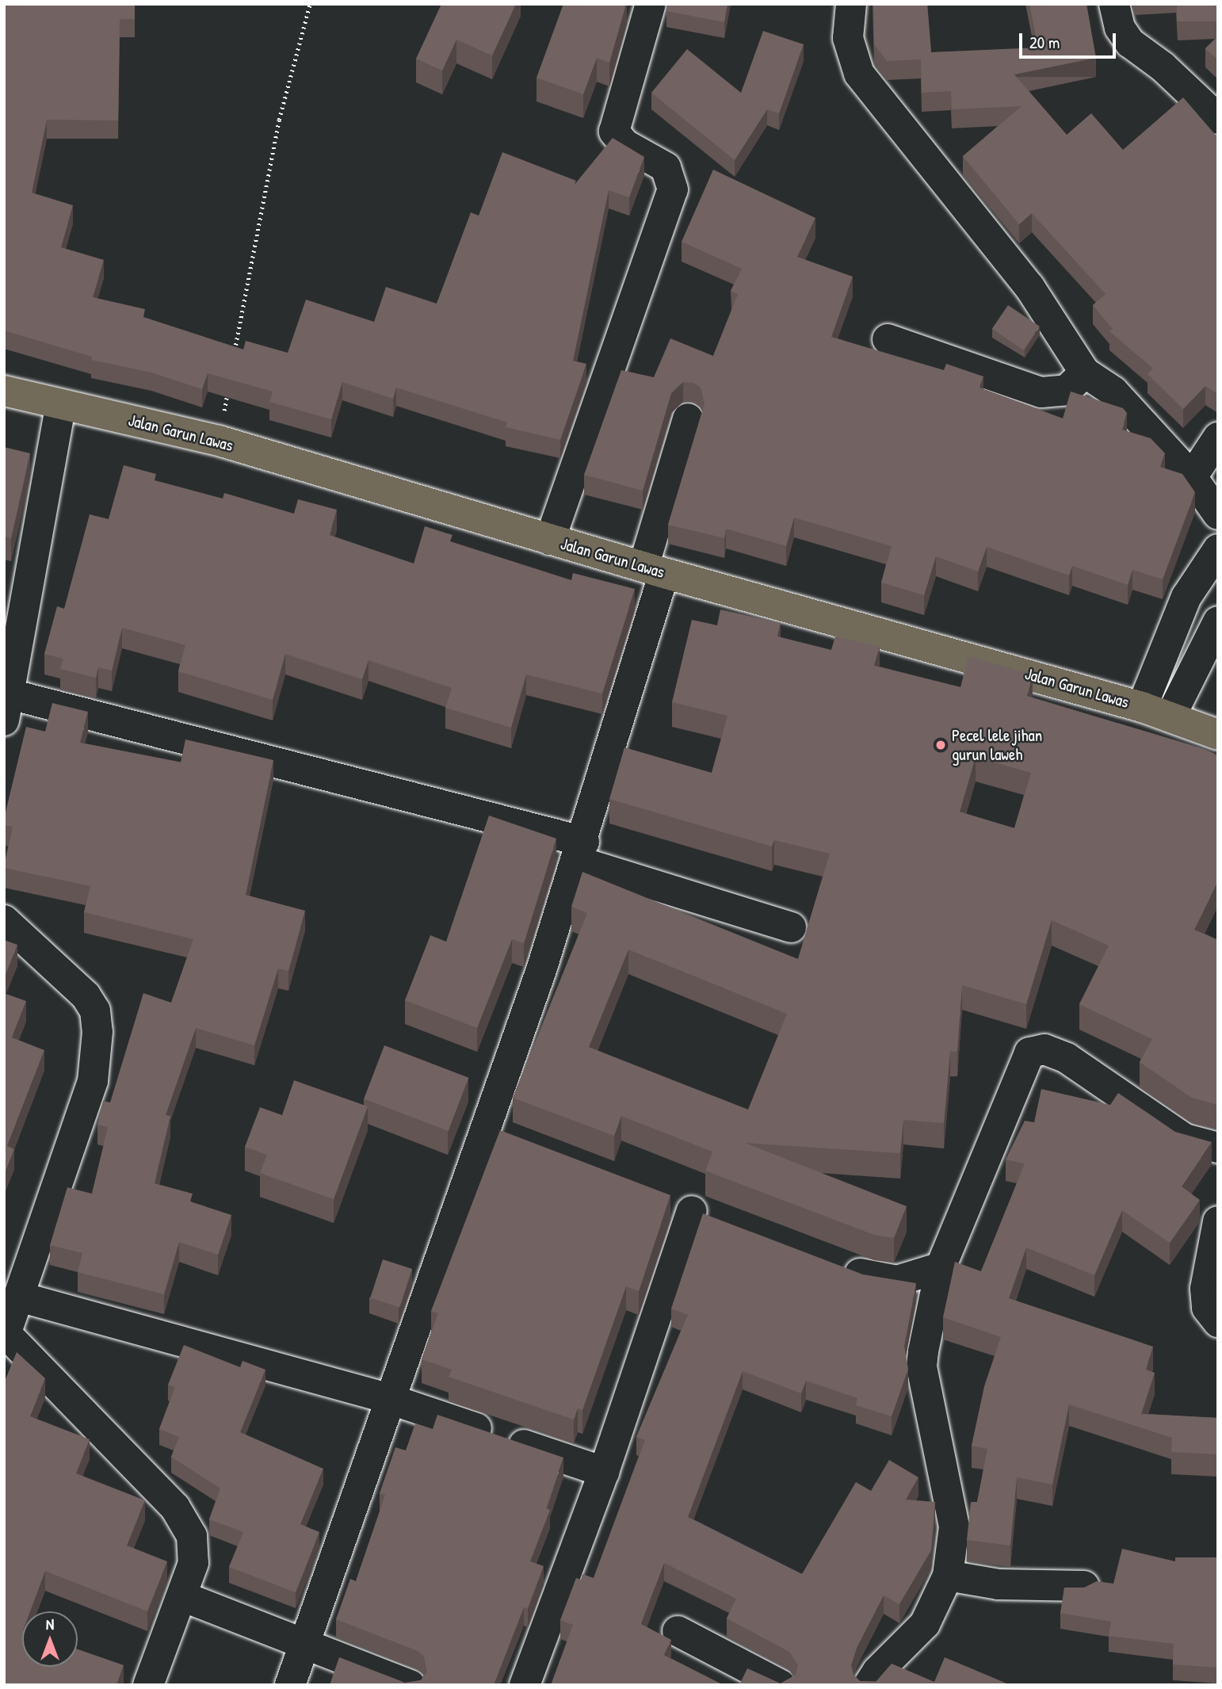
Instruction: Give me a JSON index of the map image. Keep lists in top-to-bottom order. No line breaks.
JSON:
{"streets":{"main road":["Jalan Garun Lawas"]},"places":["Pecel lele jihan gurun laweh"],"scale_bar":"20 m","north":"top"}
